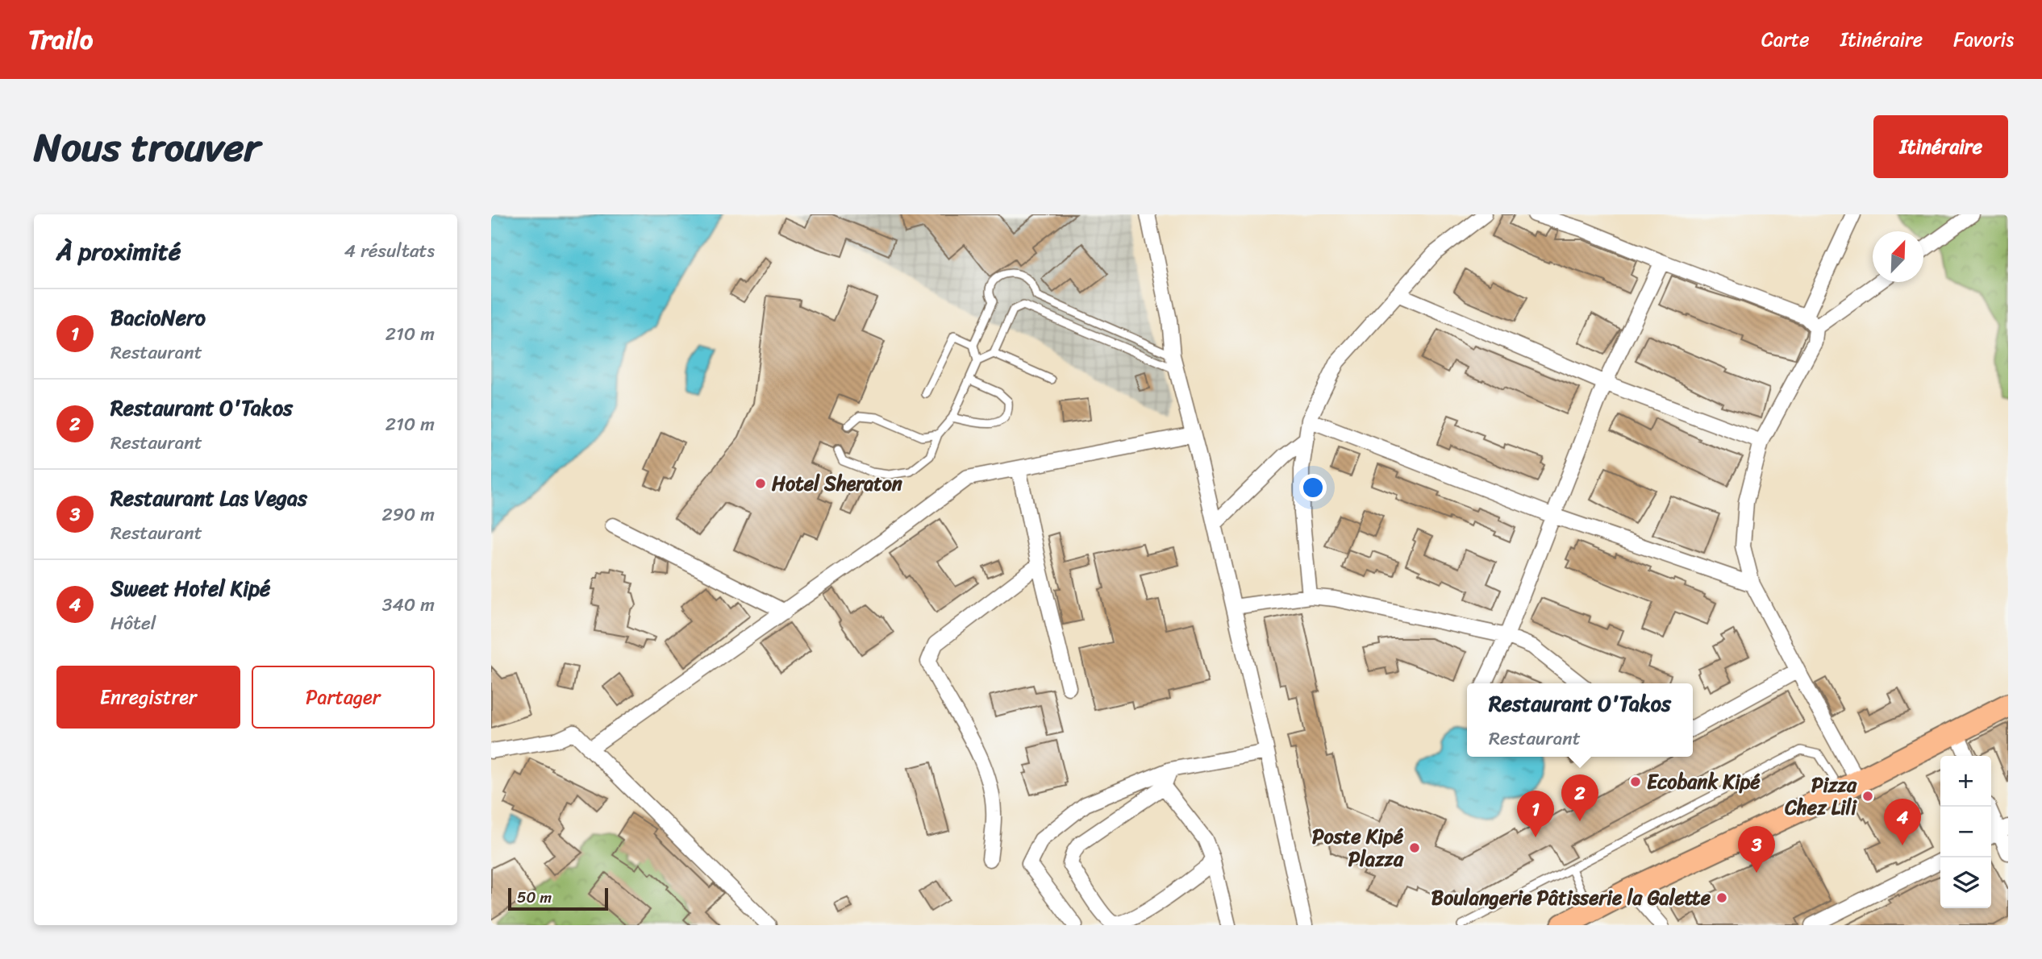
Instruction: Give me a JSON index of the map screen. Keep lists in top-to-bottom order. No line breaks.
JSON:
{"places":["Hotel Sheraton","Ecobank Kipé","Pizza Chez Lili","Poste Kipé Plazza","Boulangerie Pâtisserie la Galette"],"scale_bar":"50 m","north":"top right","page":{"header":"Trailo","nav":["Carte","Itinéraire","Favoris"],"title":"Nous trouver","buttons":["Itinéraire",["Enregistrer","Partager"]],"heading":["À proximité","4 résultats"],"list":[{"mark":"1","name":"BacioNero","note":"Restaurant","value":"210 m"},{"mark":"2","name":"Restaurant O'Takos","note":"Restaurant","value":"210 m"},{"mark":"3","name":"Restaurant Las Vegas","note":"Restaurant","value":"290 m"},{"mark":"4","name":"Sweet Hotel Kipé","note":"Hôtel","value":"340 m"}],"popup":["Restaurant O'Takos","Restaurant"],"map_buttons":["+","−"],"pins":["2","1","4","3"],"scale":"50 m"}}
